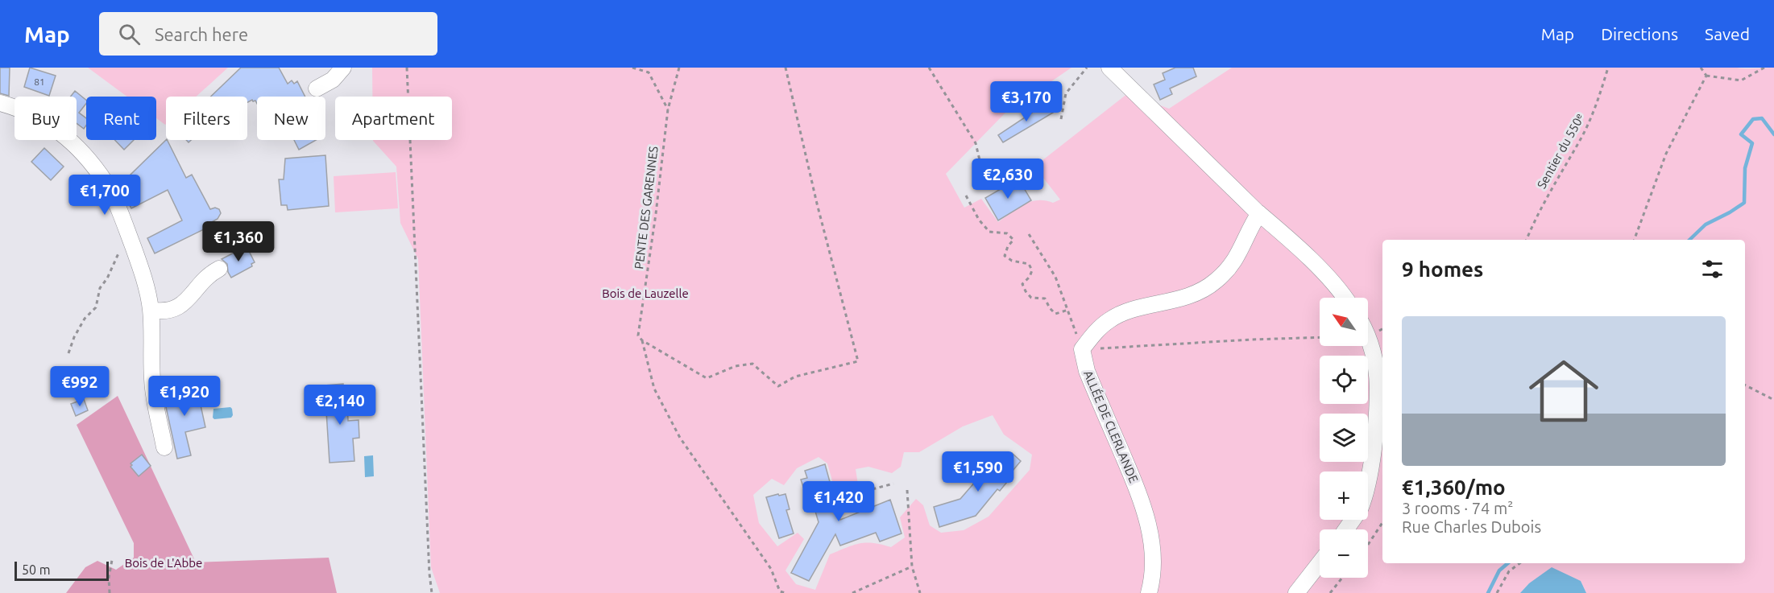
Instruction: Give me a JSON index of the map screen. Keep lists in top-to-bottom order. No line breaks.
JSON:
{"streets":{"street":["ALLÉE DE CLERLANDE"],"path":["Sentier du 550ᵉ","PENTE DES GARENNES"]},"parks":["Bois de Lauzelle","Bois de L'Abbe"],"house_numbers":["81"],"scale_bar":"50 m","north":"top left","page":{"header":"Map","search":"Search here","nav":["Map","Directions","Saved"],"price":["€3,170","€2,630","€1,700","€1,360","€992","€1,920","€2,140","€1,590","€1,420"],"chip":["Buy","Rent","Filters","New","Apartment"],"heading":"9 homes","map_buttons":["+","−"],"list":[{"name":"€1,360/mo","note":"3 rooms · 74 m² · Rue Charles Dubois"}],"scale":"50 m"}}
